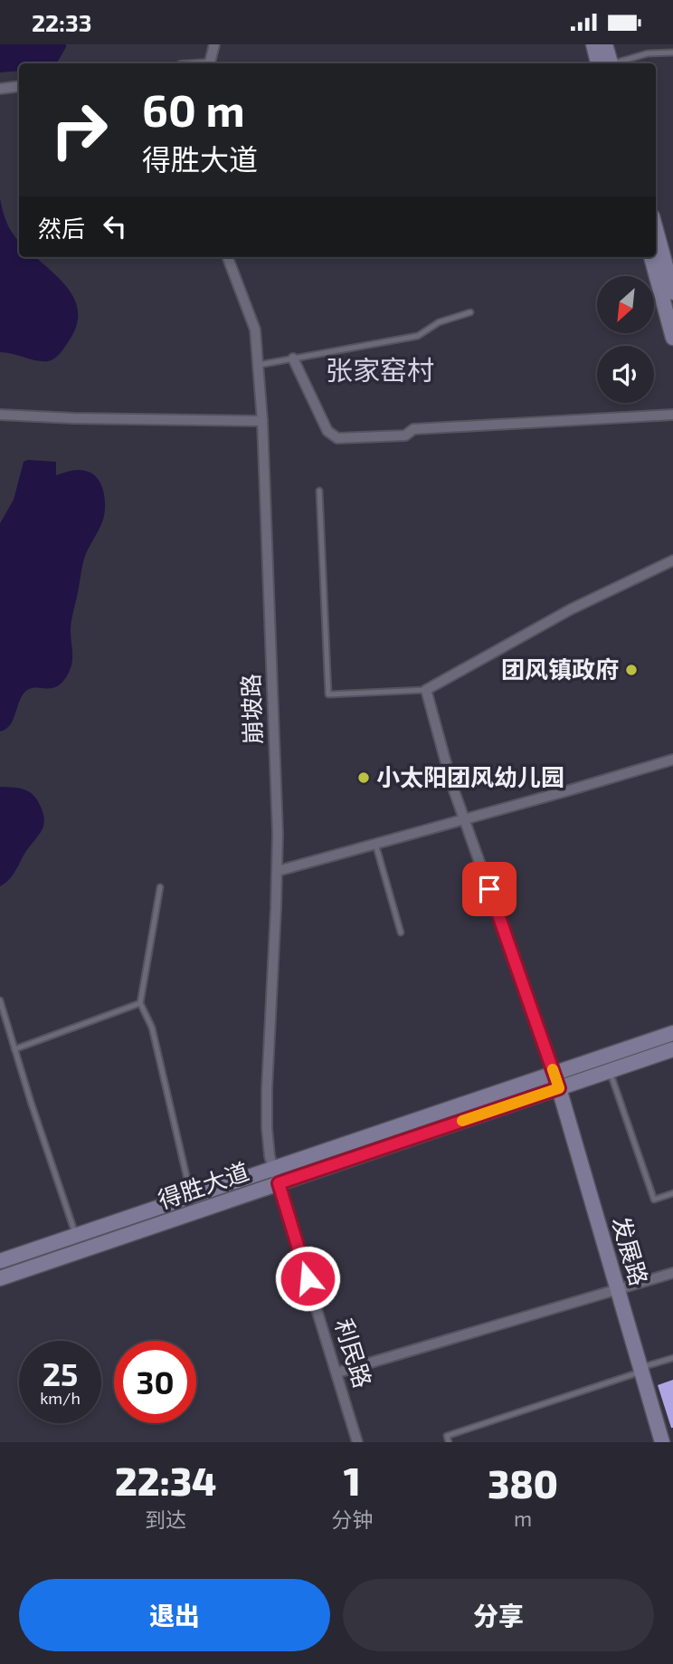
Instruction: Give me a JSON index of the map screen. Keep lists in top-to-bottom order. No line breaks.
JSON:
{"streets":{"main road":["得胜大道","发展路"],"street":["崩坡路","利民路"]},"crossings":[["崩坡路","得胜大道"],["崩坡路","利民路"],["得胜大道","发展路"],["得胜大道","利民路"]],"districts":["张家窑村"],"places":["团风镇政府","小太阳团风幼儿园"],"north":"bottom left","page":{"status":"22:33","turn":["60 m","得胜大道"],"then":"然后","speed":"25 km/h","limit":"30","eta":["22:34","到达","1","分钟","380","m"],"buttons":["退出","分享"]}}
